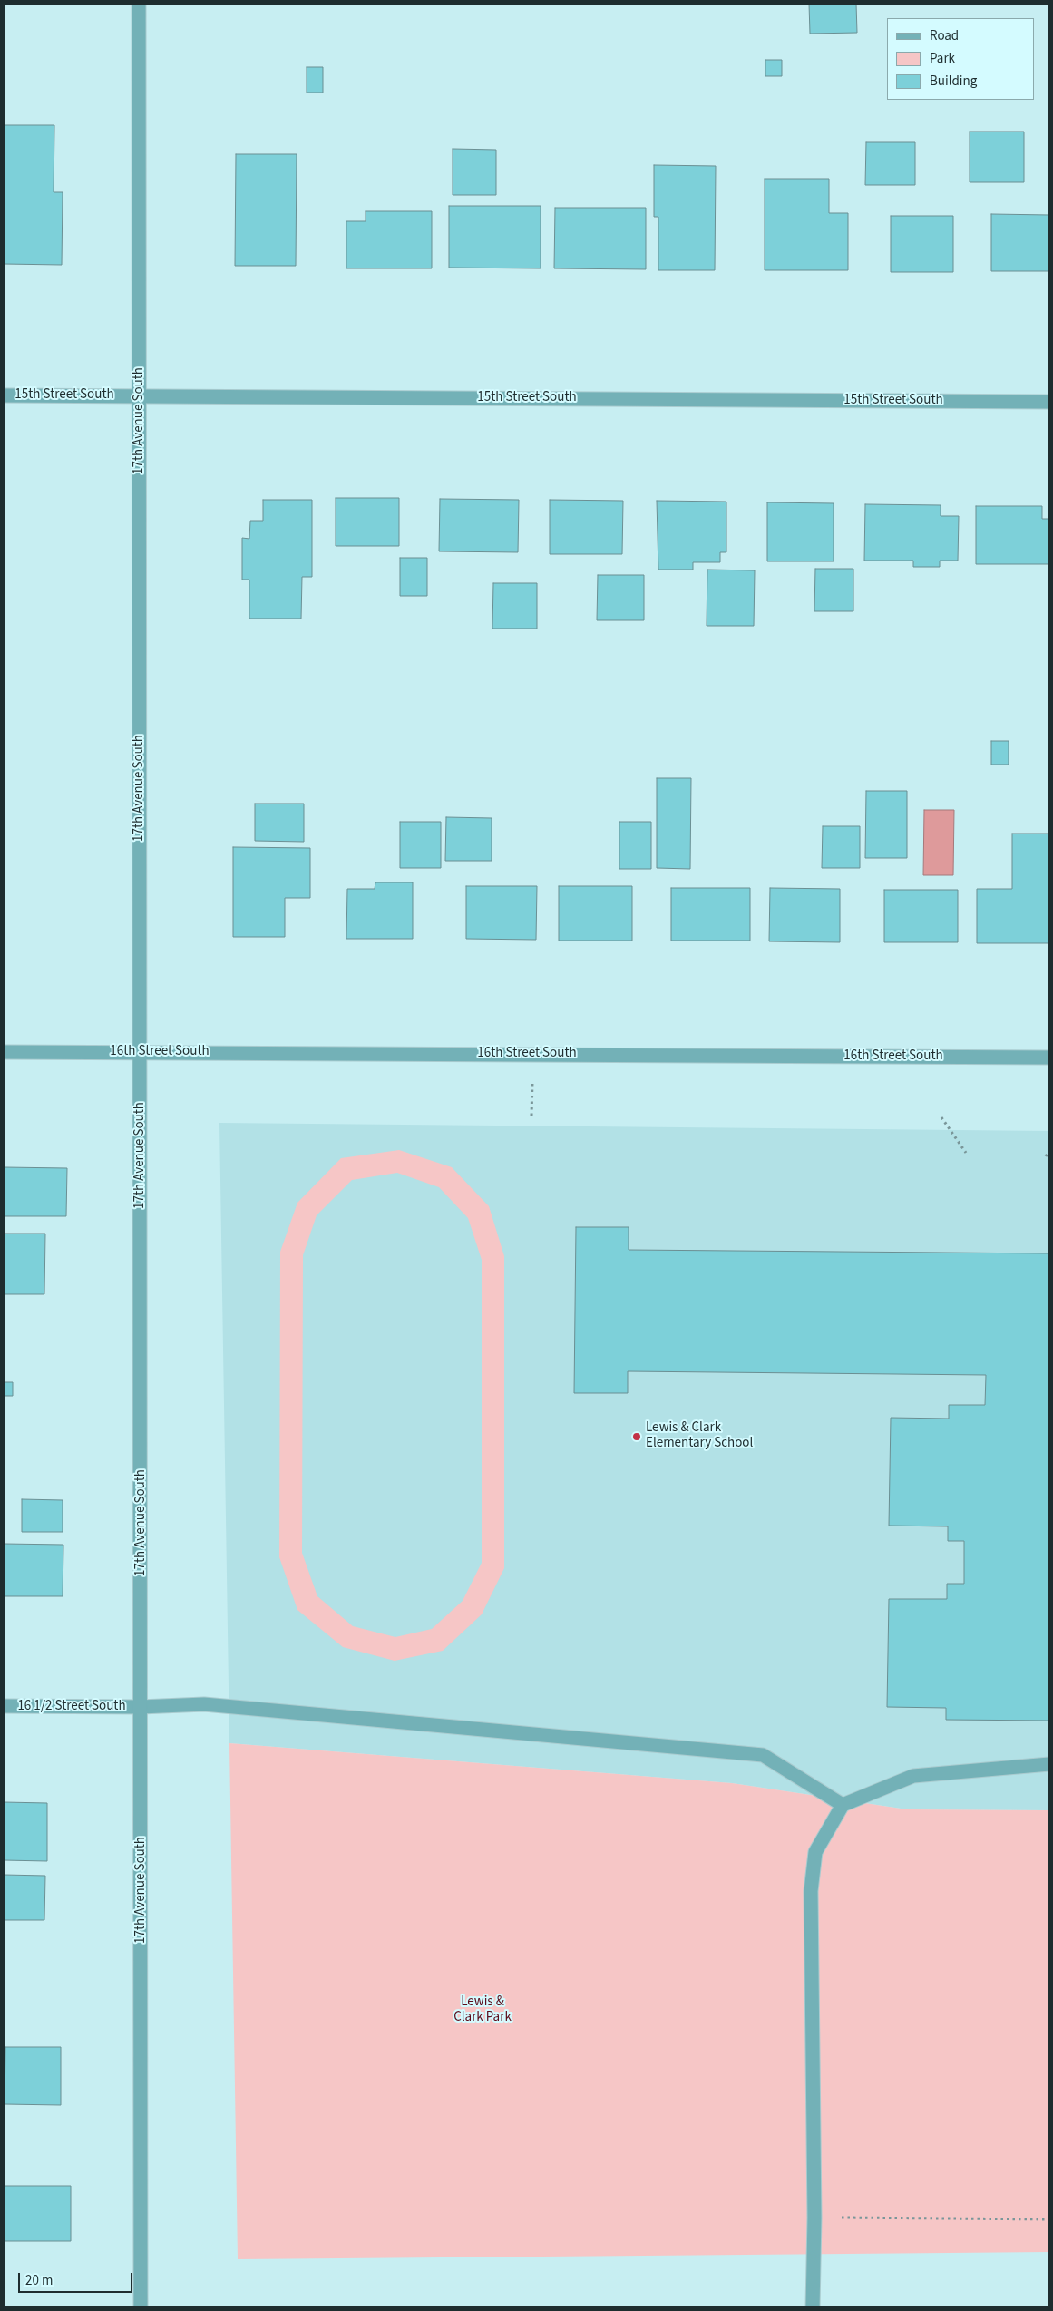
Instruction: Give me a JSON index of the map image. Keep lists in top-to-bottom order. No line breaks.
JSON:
{"streets":{"street":["15th Street South","17th Avenue South","16th Street South","16 1/2 Street South"]},"crossings":[["15th Street South","17th Avenue South"],["17th Avenue South","16th Street South"],["17th Avenue South","16 1/2 Street South"]],"parks":["Lewis & Clark Park"],"places":["Lewis & Clark Elementary School"],"legend":["Road","Park","Building"],"scale_bar":"20 m"}
